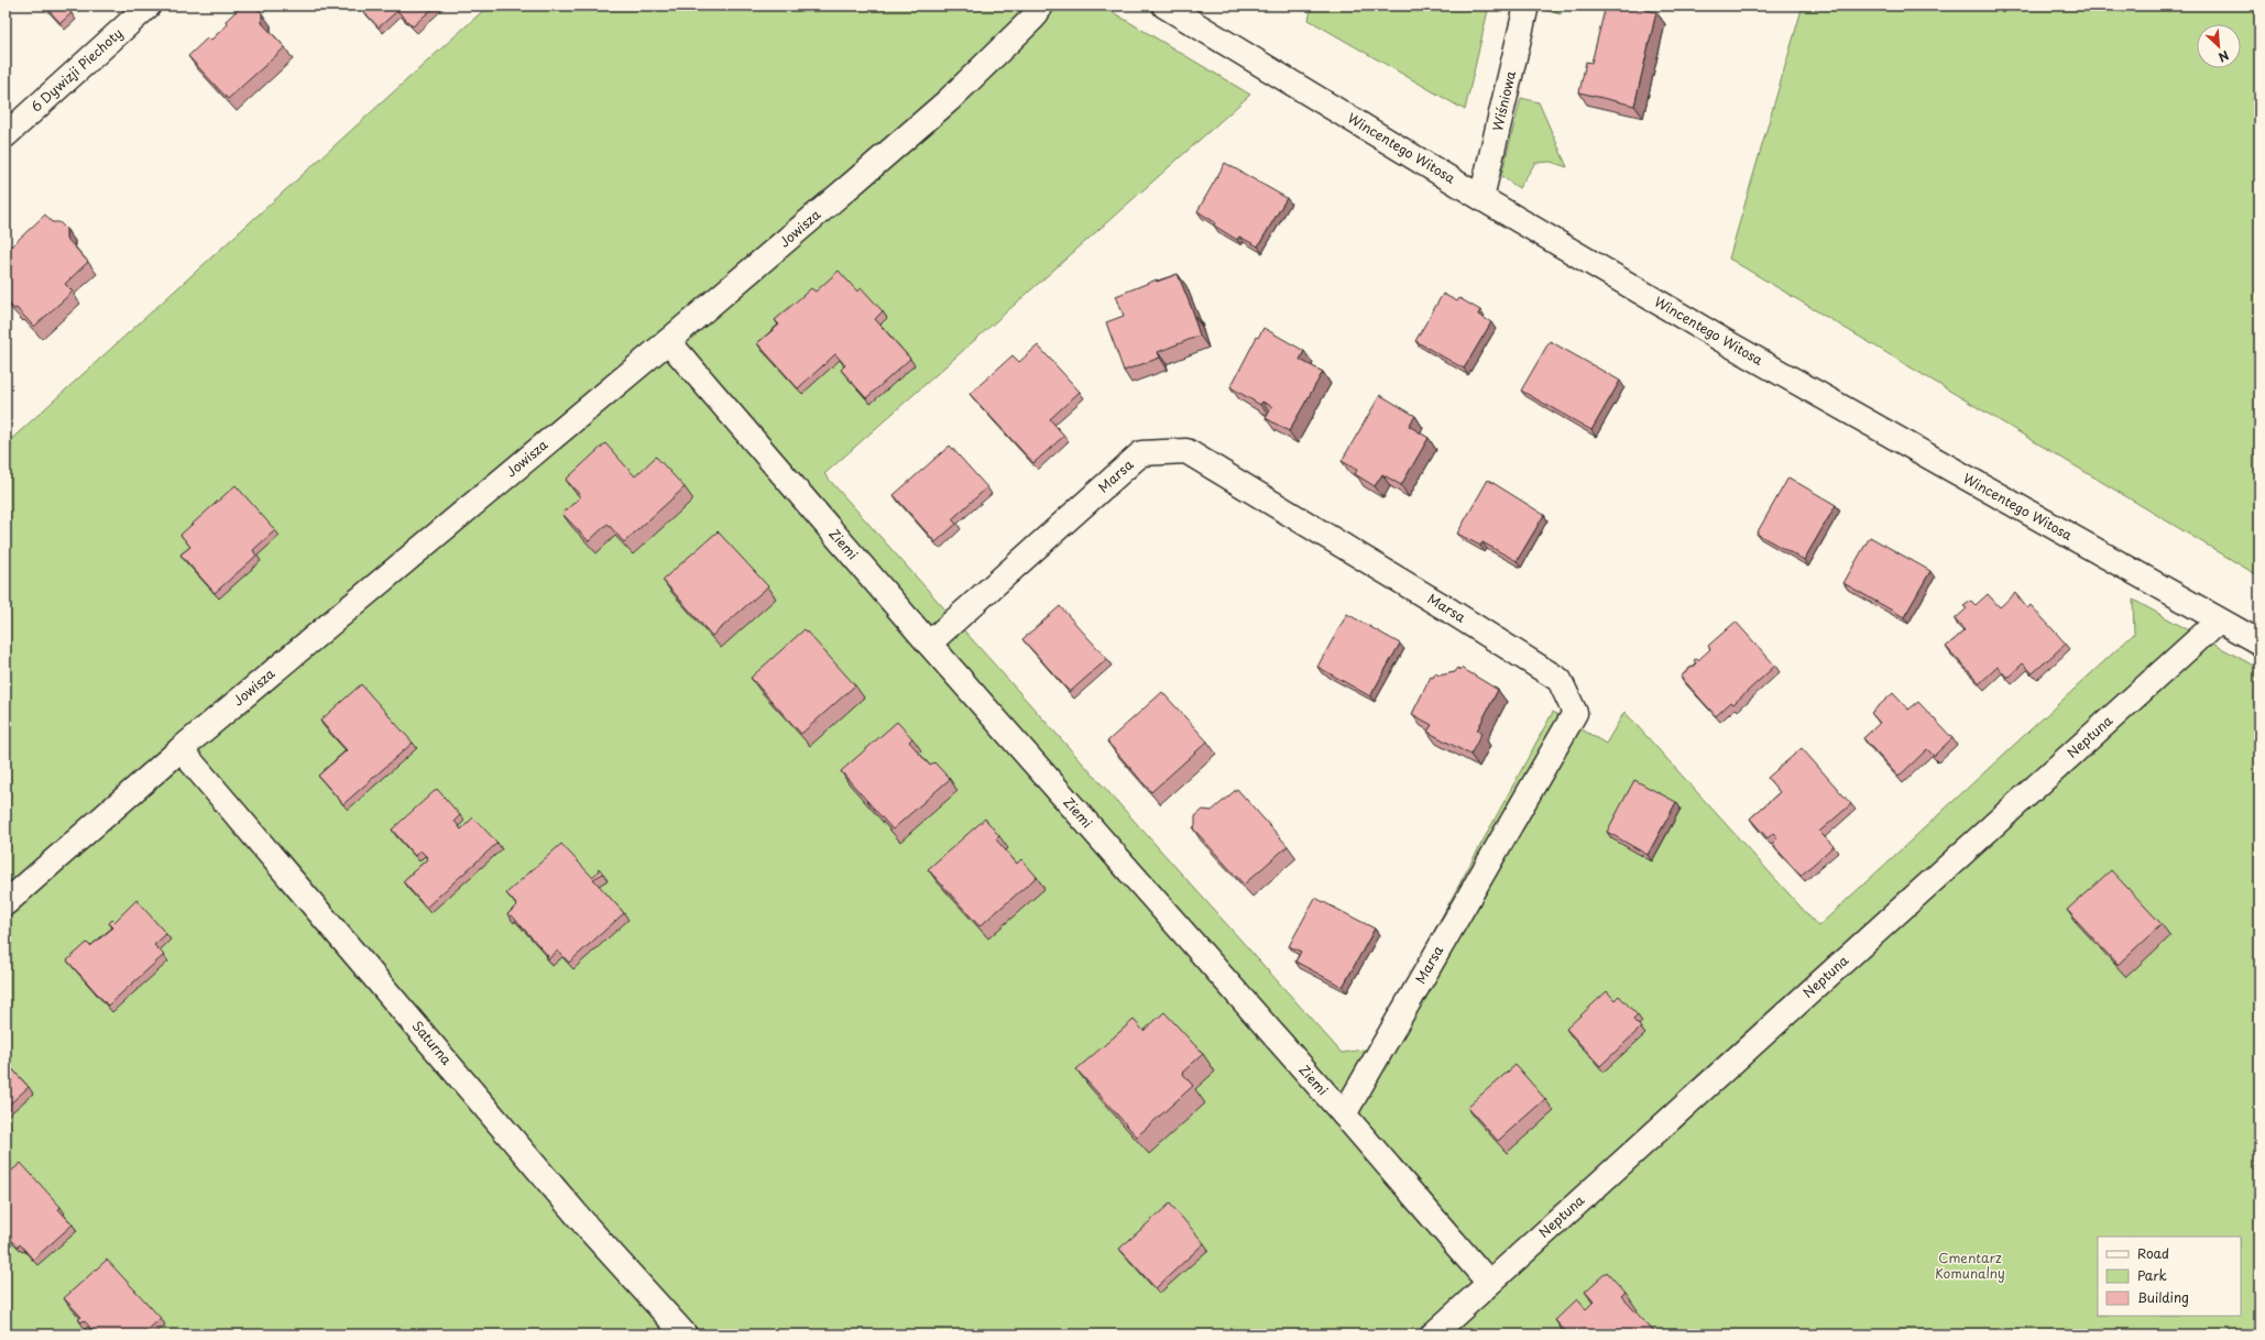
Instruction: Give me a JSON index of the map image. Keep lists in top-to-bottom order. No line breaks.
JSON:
{"streets":{"street":["6 Dywizji Piechoty","Wiśniowa","Wincentego Witosa","Jowisza","Marsa","Ziemi","Neptuna","Saturna"]},"crossings":[["Wiśniowa","Wincentego Witosa"],["Wincentego Witosa","Neptuna"],["Jowisza","Ziemi"],["Jowisza","Saturna"],["Marsa","Ziemi"],["Ziemi","Neptuna"]],"parks":["Cmentarz Komunalny"],"legend":["Road","Park","Building"],"north":"bottom right"}
